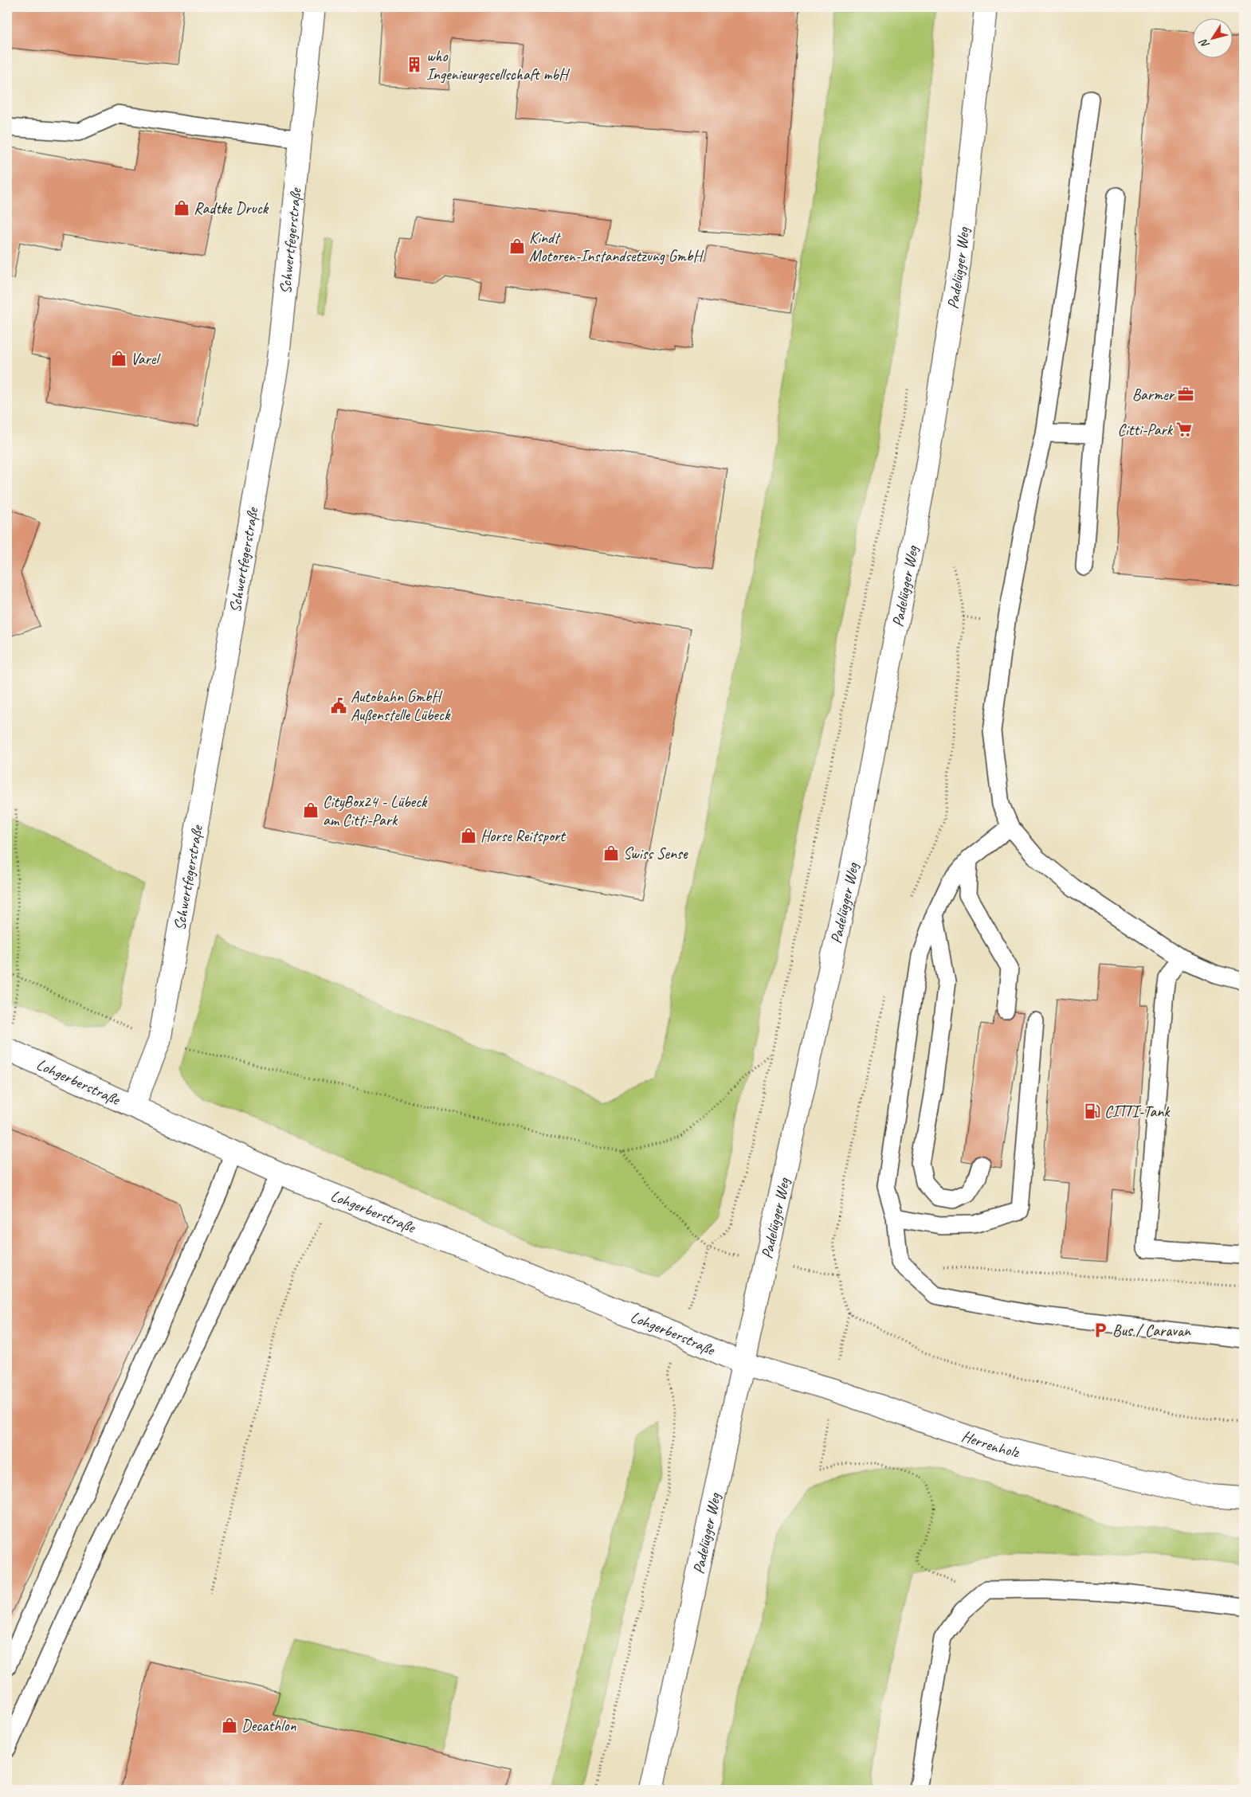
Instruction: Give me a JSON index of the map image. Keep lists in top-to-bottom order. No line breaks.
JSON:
{"streets":{"street":["Schwertfegerstraße","Padelügger Weg","Lohgerberstraße","Herrenholz"]},"crossings":[["Schwertfegerstraße","Lohgerberstraße"],["Padelügger Weg","Lohgerberstraße"],["Padelügger Weg","Herrenholz"],["Lohgerberstraße","Herrenholz"]],"places":{"building":["who Ingenieurgesellschaft mbH"],"shop":["Radtke Druck","Kindt Motoren-Instandsetzung GmbH","Varel","CityBox24 - Lübeck am Citti-Park","Horse Reitsport","Swiss Sense","Decathlon"],"office":["Barmer"],"supermarket":["Citti-Park"],"public building":["Autobahn GmbH Außenstelle Lübeck"],"fuel station":["CITTI-Tank"],"parking":["Bus / Caravan"]},"north":"bottom left"}
